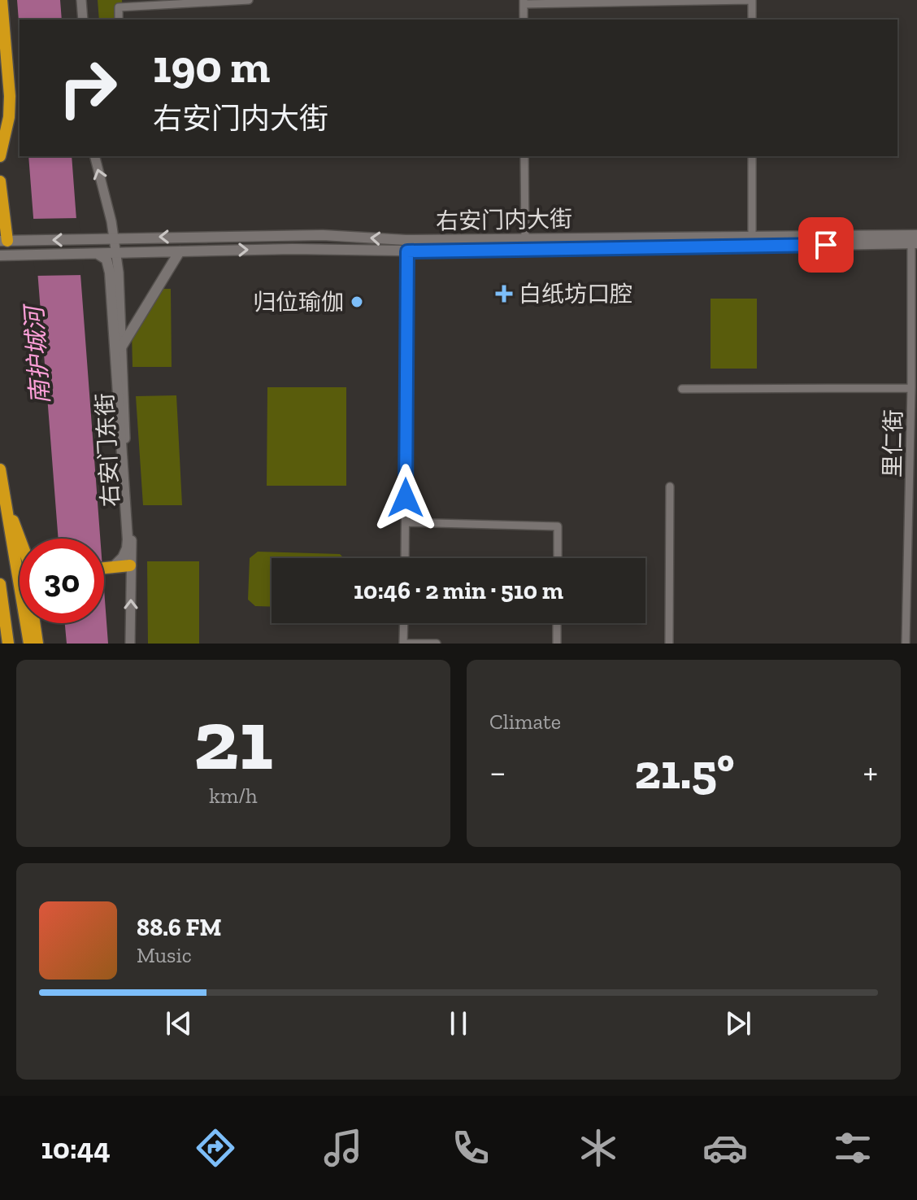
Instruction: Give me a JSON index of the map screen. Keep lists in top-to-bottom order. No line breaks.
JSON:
{"streets":{"main road":["右安门内大街"],"street":["里仁街","右安门东街"]},"crossings":[["右安门内大街","里仁街"],["右安门内大街","右安门东街"]],"water":["南护城河"],"places":{"health":["白纸坊口腔"],"other":["归位瑜伽"]},"page":{"turn":["190 m","右安门内大街"],"limit":"30","trip":"10:46 · 2 min · 510 m","tile":[["21","km/h"],"Climate"],"heat":["−","21.5°","+"],"song":["88.6 FM","Music"],"tabs":"10:44"}}
